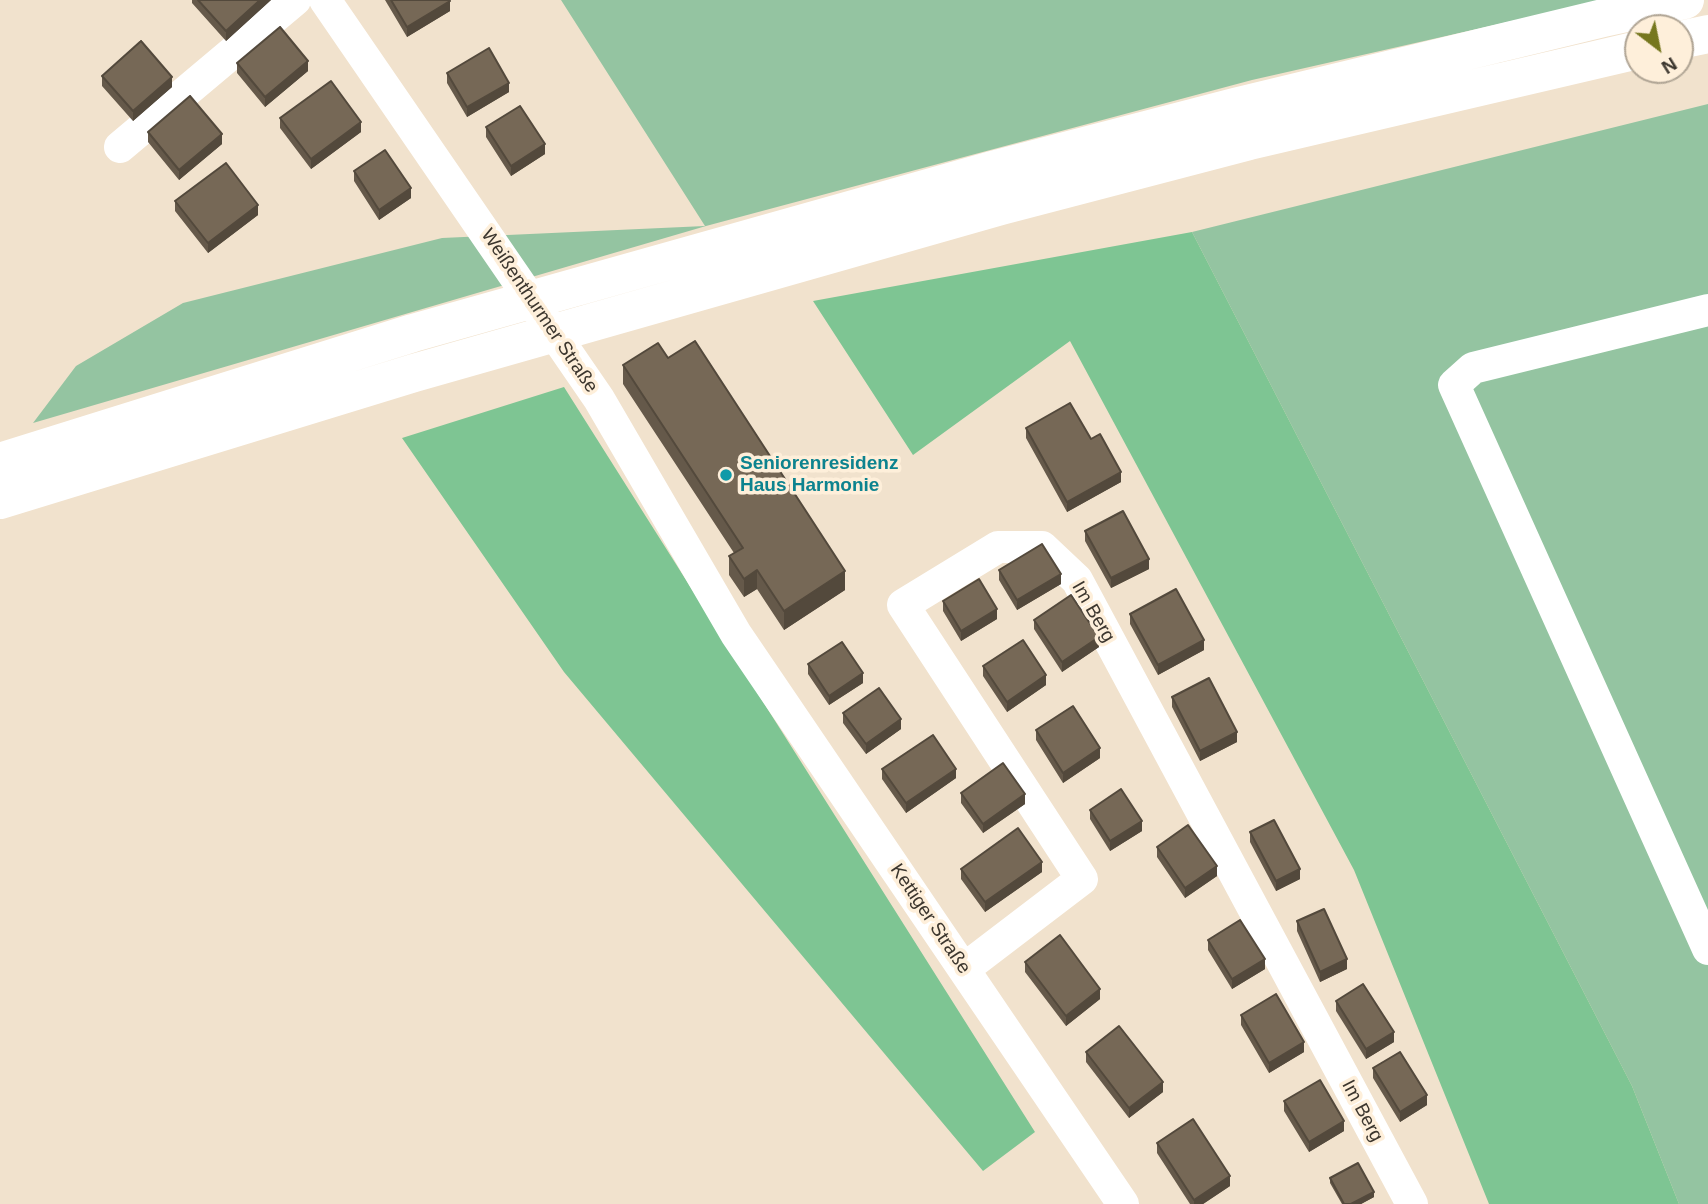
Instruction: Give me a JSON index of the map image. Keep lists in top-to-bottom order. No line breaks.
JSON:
{"streets":{"street":["Weißenthurmer Straße","Im Berg","Kettiger Straße"]},"crossings":[["Weißenthurmer Straße","Kettiger Straße"],["Im Berg","Kettiger Straße"]],"places":["Seniorenresidenz Haus Harmonie"],"north":"bottom right"}
